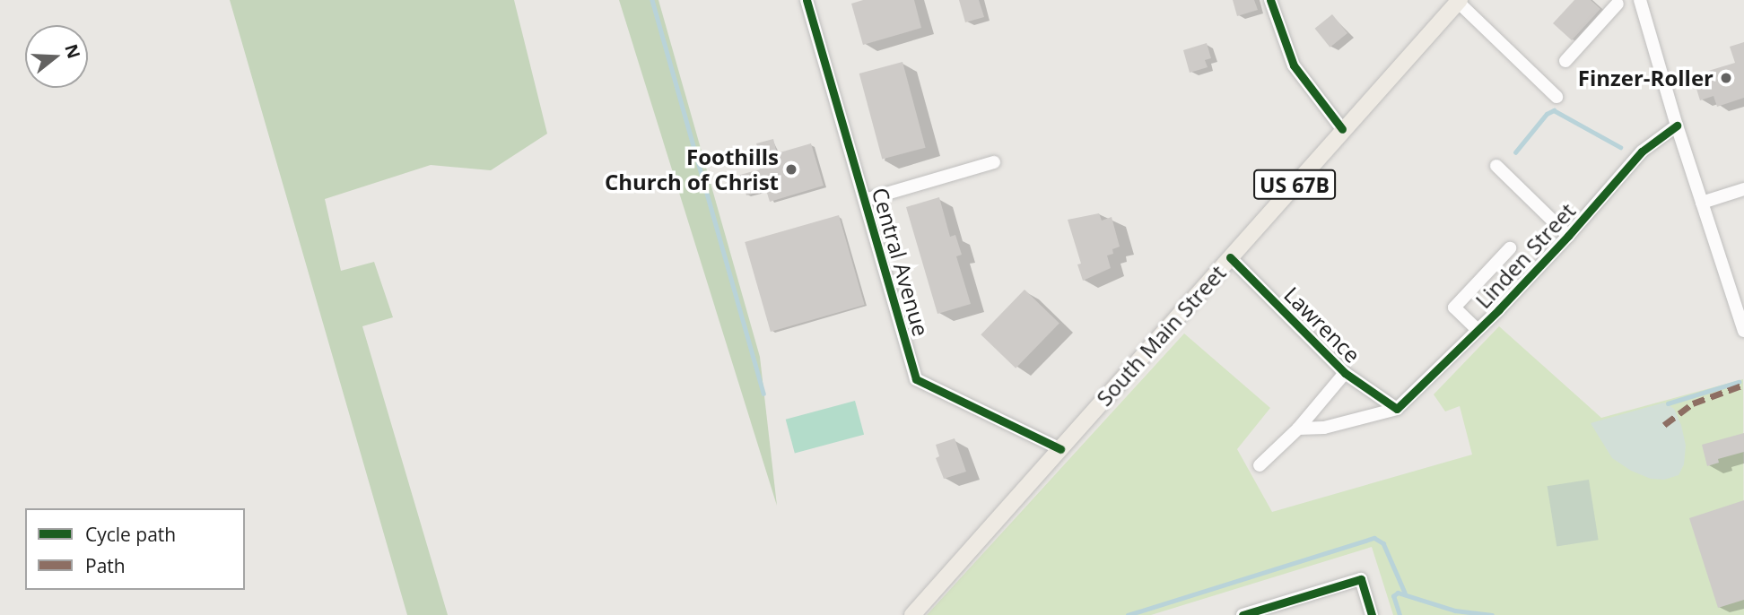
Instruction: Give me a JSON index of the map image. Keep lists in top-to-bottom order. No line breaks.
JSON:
{"streets":{"main road":["US 67B","South Main Street"],"street":["Linden Street","Central Avenue","Lawrence"]},"crossings":[["Linden Street","Lawrence"],["Central Avenue","South Main Street"],["Lawrence","South Main Street"]],"places":["Finzer-Roller","Foothills Church of Christ"],"legend":["Cycle path","Path"],"north":"right"}
